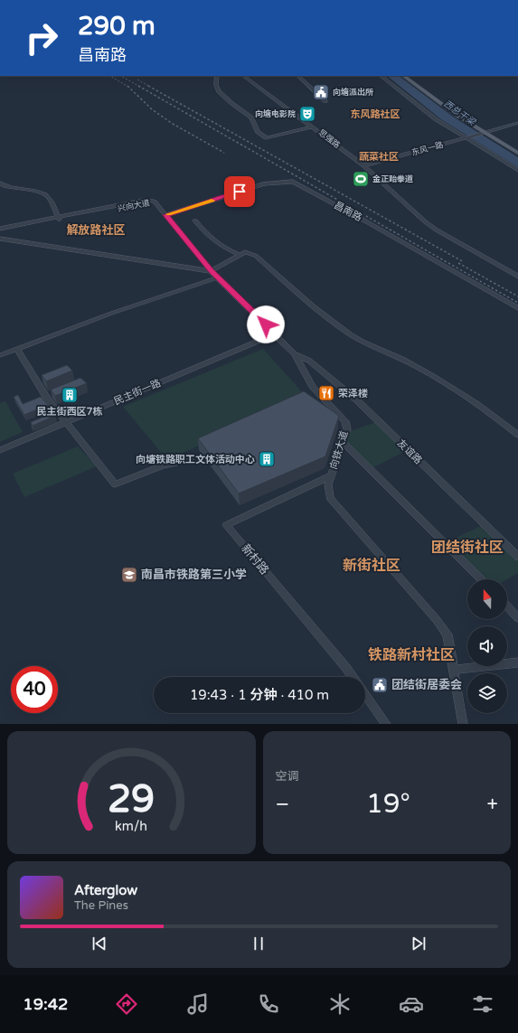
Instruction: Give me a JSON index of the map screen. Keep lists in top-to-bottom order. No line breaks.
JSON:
{"streets":{"street":["思强路","东风一路","兴向大道","昌南路","民主街一路","向铁大道","友谊路","新村路"]},"crossings":[["思强路","东风一路"],["兴向大道","向铁大道"],["昌南路","向铁大道"],["民主街一路","向铁大道"],["向铁大道","友谊路"],["向铁大道","新村路"]],"districts":["东风路社区","蔬菜社区","解放路社区","团结街社区","新街社区","铁路新村社区"],"water":["西总干梁"],"places":{"public building":["向塘派出所","团结街居委会"],"theatre":["向塘电影院"],"sports":["金正跆拳道"],"restaurant":["荣泽楼"],"building":["民主街西区7栋","向塘铁路职工文体活动中心"],"school or university":["南昌市铁路第三小学"]},"north":"top","page":{"turn":["290 m","昌南路"],"limit":"40","trip":"19:43 · 1 分钟 · 410 m","tile":"空调","heat":["−","19°","+"],"song":["Afterglow","The Pines"],"tabs":"19:42","gauge":["29","km/h"]}}
